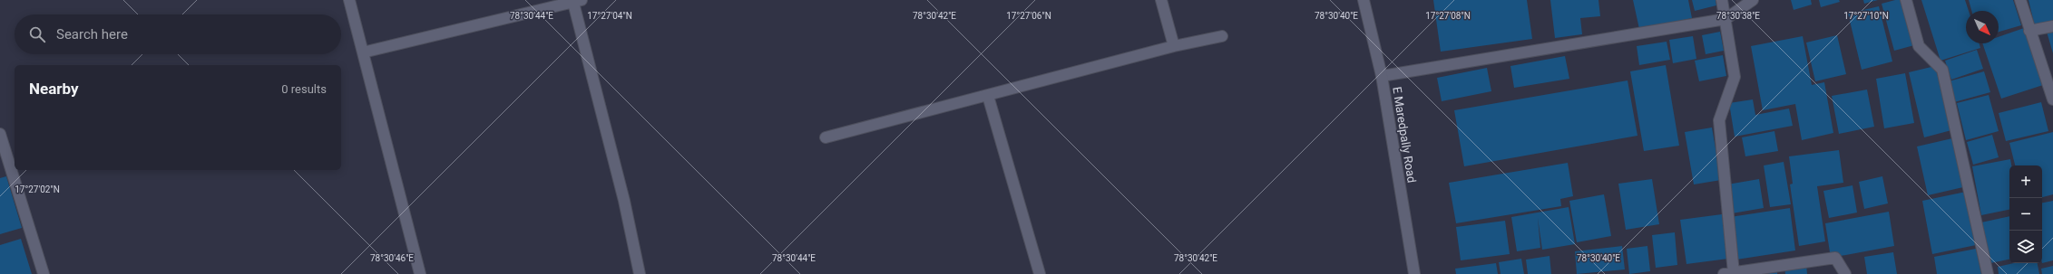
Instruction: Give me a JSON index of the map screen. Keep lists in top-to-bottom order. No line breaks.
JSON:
{"streets":{"street":["E Maredpally Road"]},"north":"bottom right","page":{"search":"Search here","heading":["Nearby","0 results"],"map_buttons":["+","−"]},"coordinates":["78°30'38\"E","78°30'44\"E","17°27'04\"N","78°30'42\"E","17°27'06\"N","78°30'40\"E","17°27'08\"N","17°27'10\"N","17°27'02\"N","78°30'46\"E"]}
